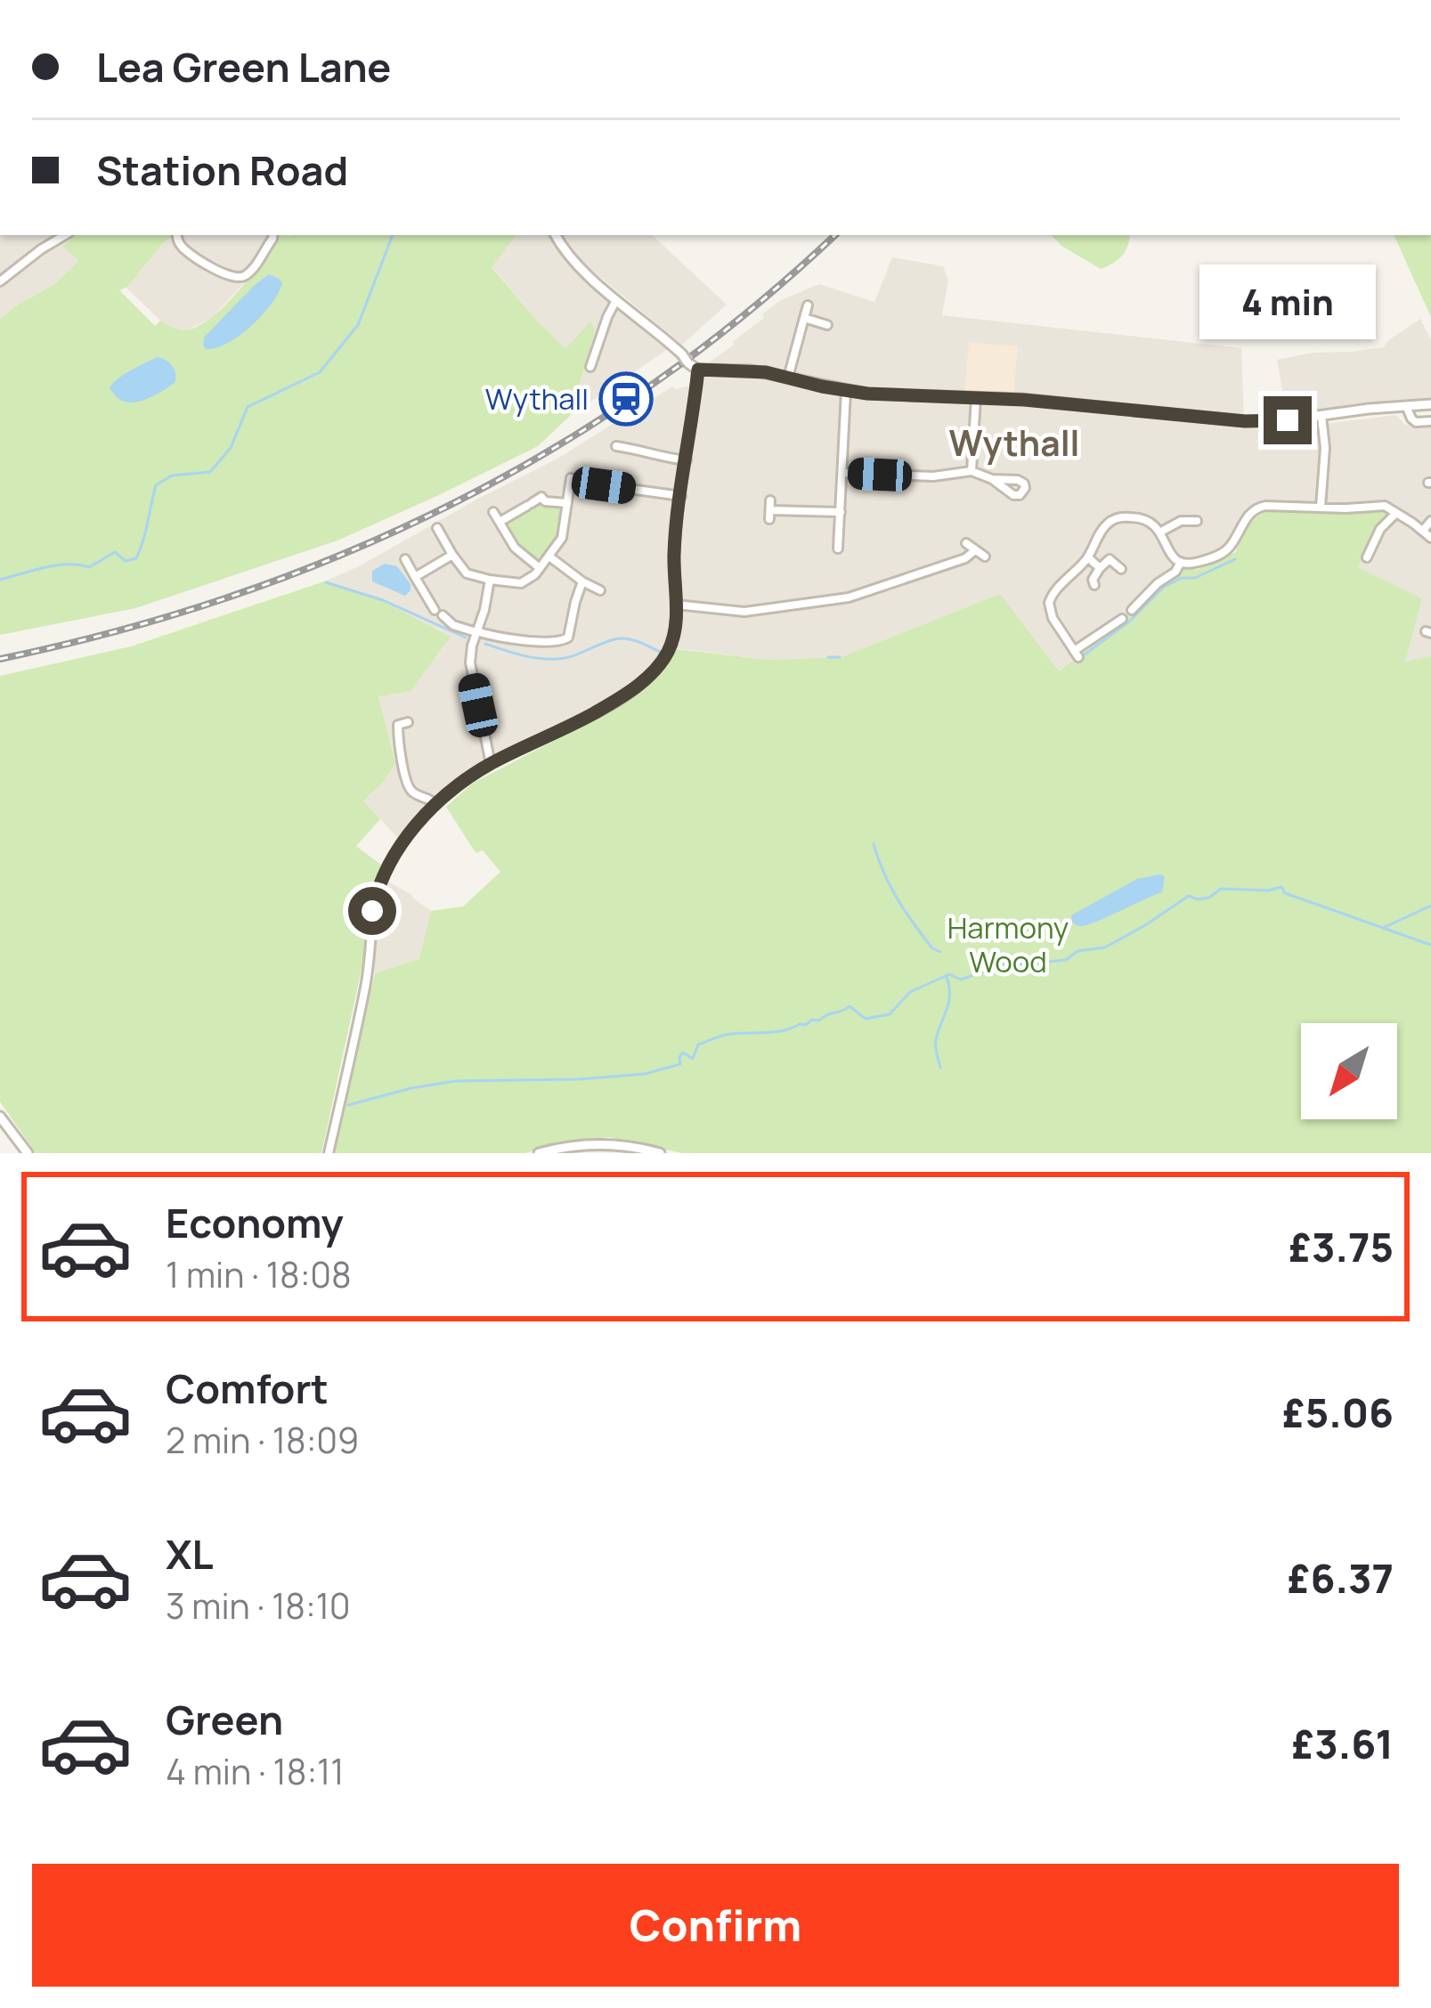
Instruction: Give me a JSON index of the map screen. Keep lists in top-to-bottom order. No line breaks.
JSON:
{"districts":["Wythall"],"parks":["Harmony Wood"],"places":{"station":["Wythall"]},"north":"bottom left","page":{"banner":["Lea Green Lane","Station Road"],"bubble":"4 min","list":[{"name":"Economy","note":"1 min · 18:08","value":"£3.75"},{"name":"Comfort","note":"2 min · 18:09","value":"£5.06"},{"name":"XL","note":"3 min · 18:10","value":"£6.37"},{"name":"Green","note":"4 min · 18:11","value":"£3.61"}],"buttons":"Confirm"}}
